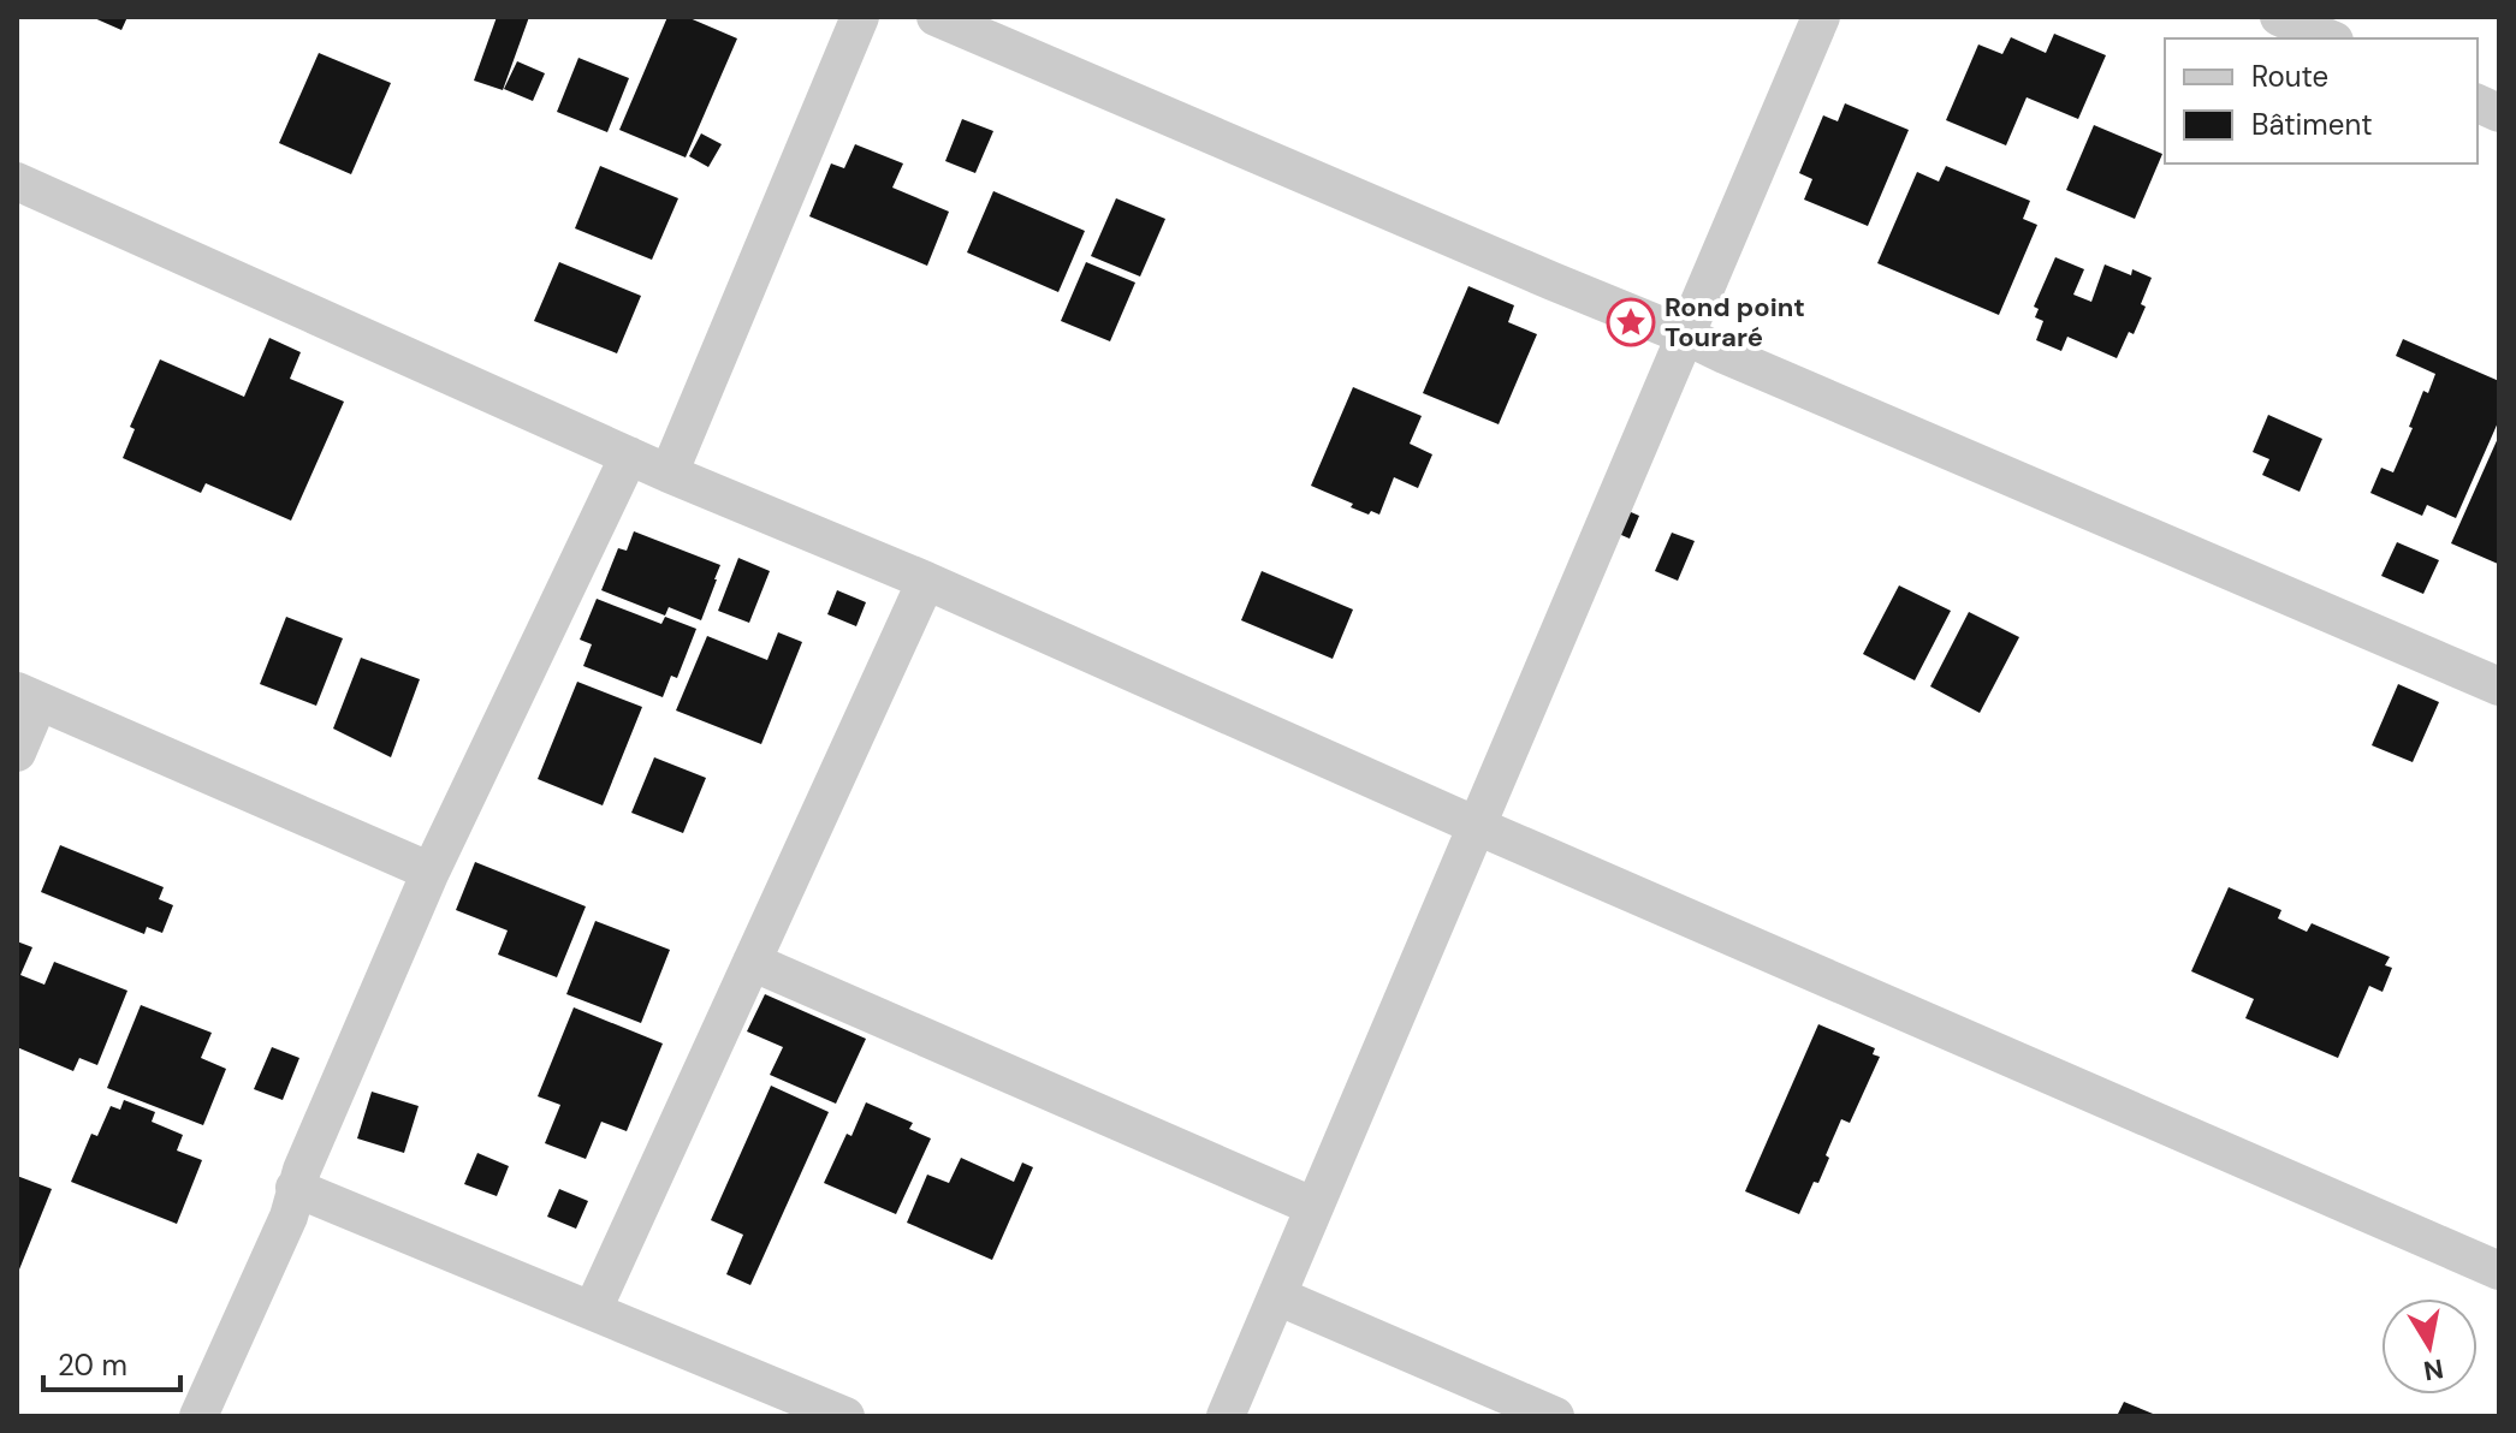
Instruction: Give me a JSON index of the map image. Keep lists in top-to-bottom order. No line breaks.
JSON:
{"places":{"place":["Rond point Touraré"]},"legend":["Route","Bâtiment"],"scale_bar":"20 m","north":"bottom"}
